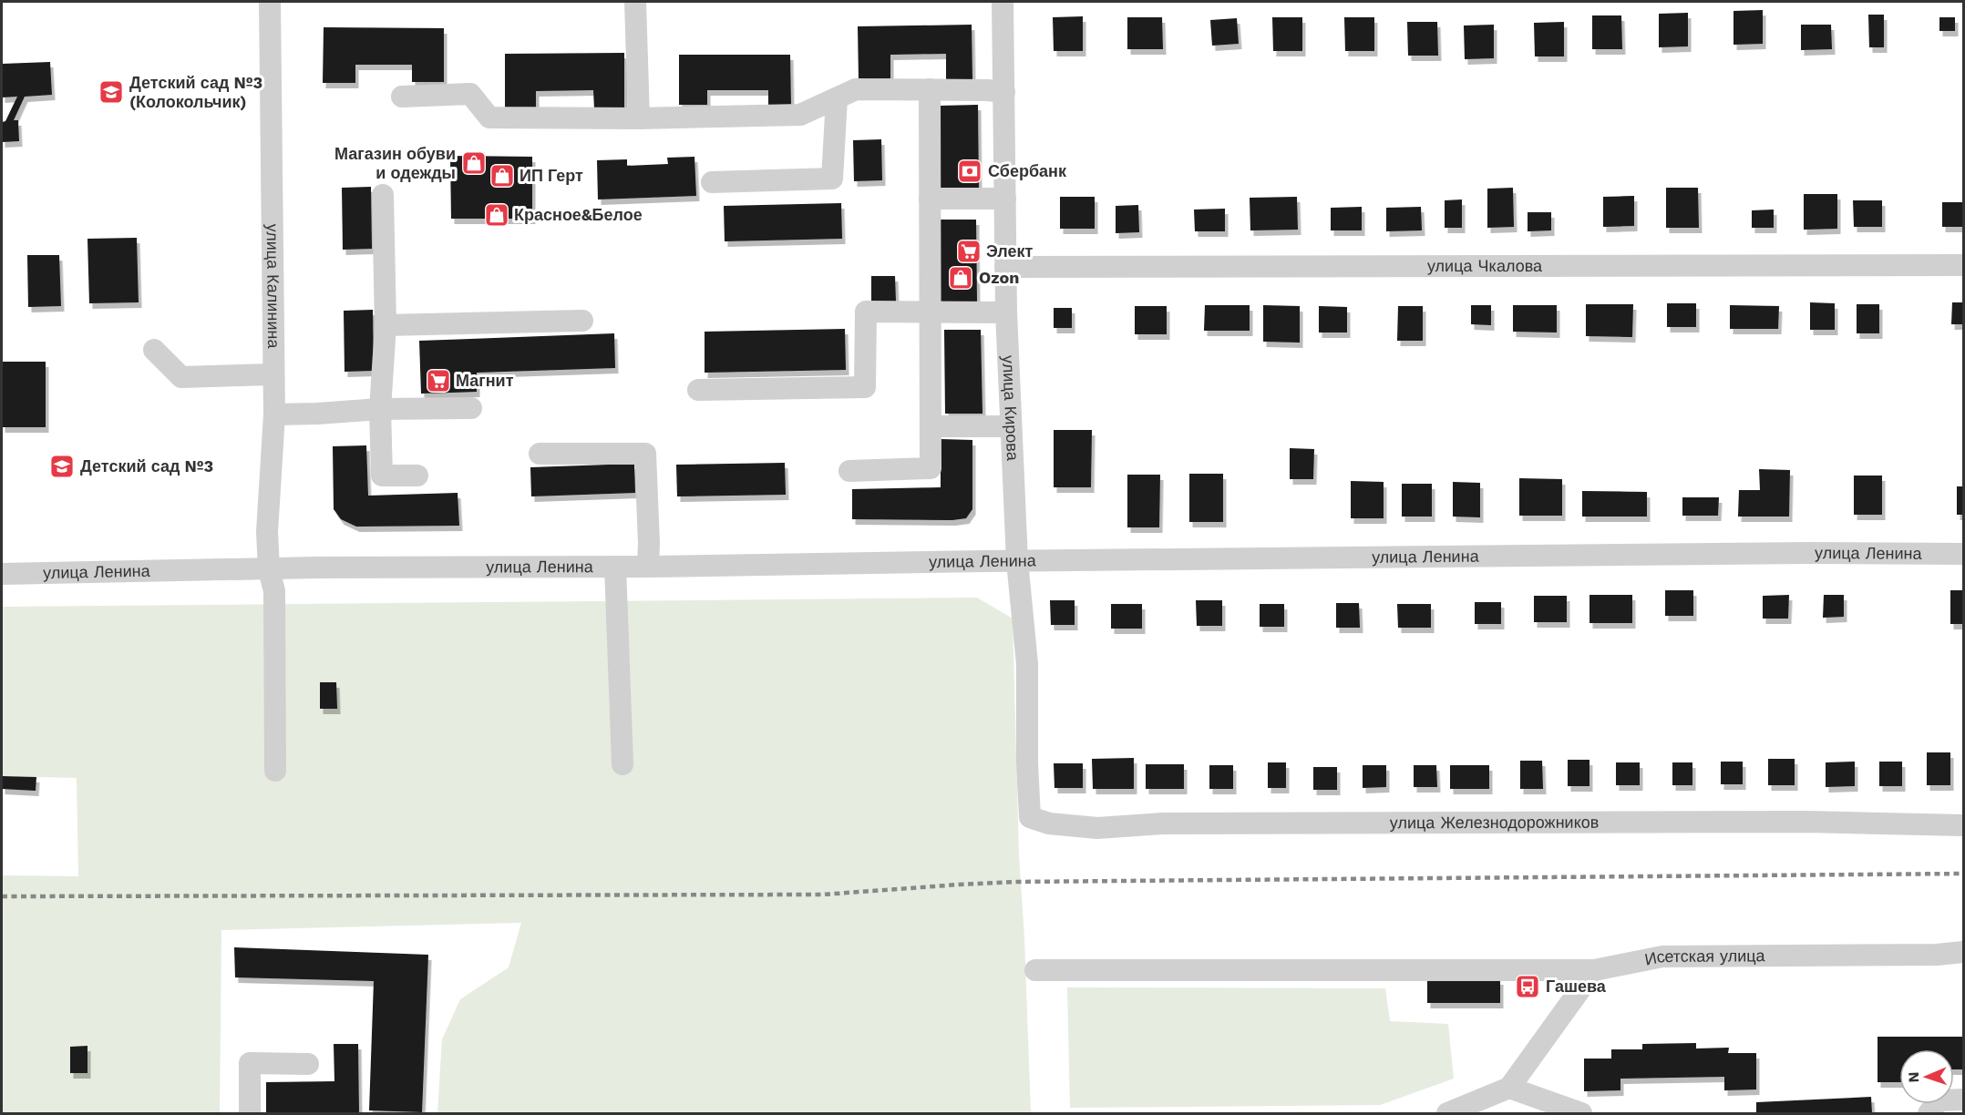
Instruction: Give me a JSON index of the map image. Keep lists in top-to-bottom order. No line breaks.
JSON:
{"streets":{"street":["улица Чкалова","улица Калинина","улица Кирова","улица Ленина","улица Железнодорожников","Исетская улица"]},"crossings":[["улица Чкалова","улица Кирова"],["улица Калинина","улица Ленина"],["улица Кирова","улица Ленина"],["улица Кирова","улица Железнодорожников"]],"places":{"school or university":["Детский сад №3 (Колокольчик)","Детский сад №3"],"shop":["Магазин обуви и одежды","ИП Герт","Красное&Белое","Ozon"],"bank":["Сбербанк"],"supermarket":["Элект","Магнит"],"bus stop":["Гашева"]},"north":"left"}
